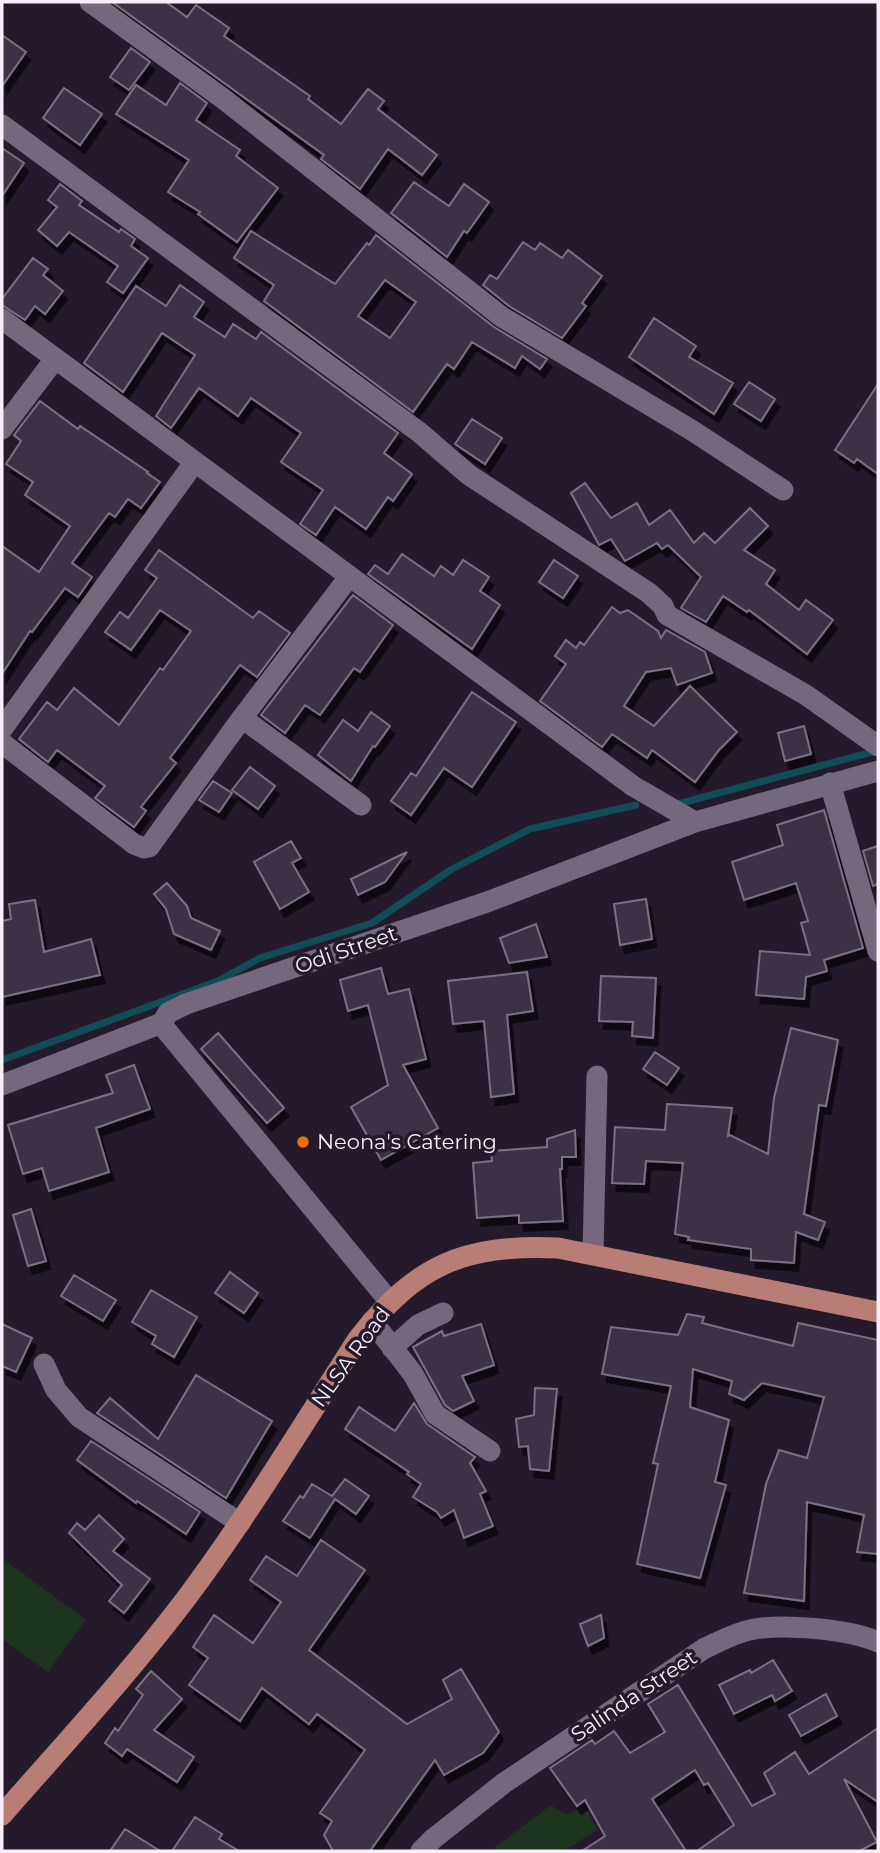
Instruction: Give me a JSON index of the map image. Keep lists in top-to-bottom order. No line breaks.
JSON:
{"streets":{"main road":["NLSA Road"],"street":["Odi Street","Salinda Street"]},"places":["Neona's Catering"]}
